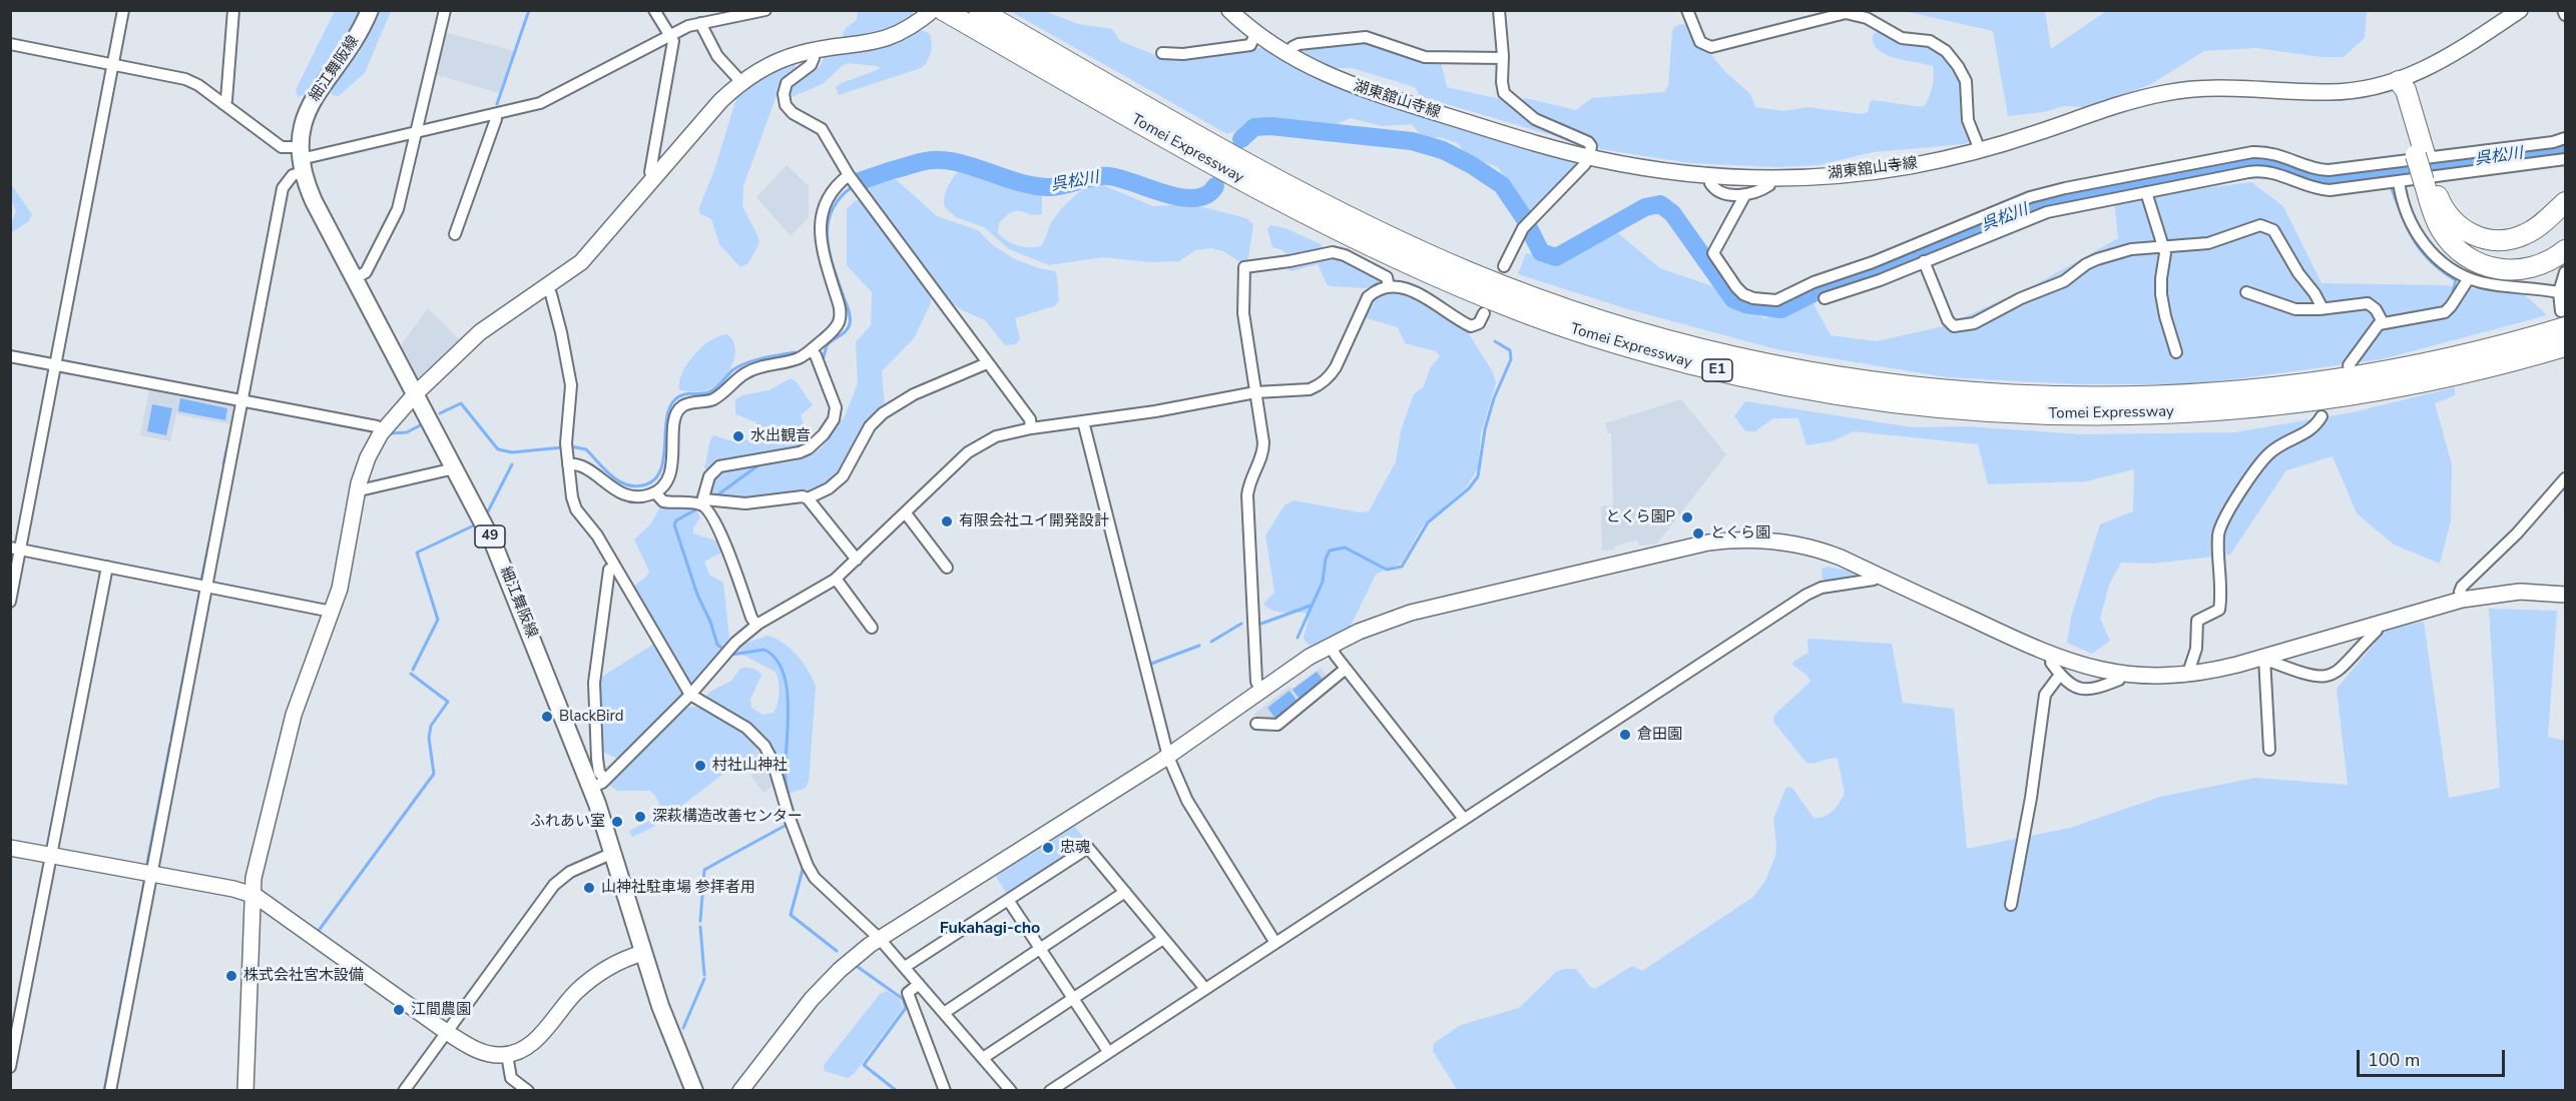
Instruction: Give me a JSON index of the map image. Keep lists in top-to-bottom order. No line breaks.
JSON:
{"streets":{"highway":["Tomei Expressway","E1"],"main road":["細江舞阪線","49"],"street":["湖東舘山寺線"]},"districts":["Fukahagi-cho"],"water":["呉松川"],"places":["水出観音","とくら園P","有限会社ユイ開発設計","とくら園","BlackBird","倉田園","村社山神社","深萩構造改善センター","ふれあい室","忠魂","山神社駐車場 参拝者用","株式会社宮木設備","江間農園"],"scale_bar":"100 m"}
